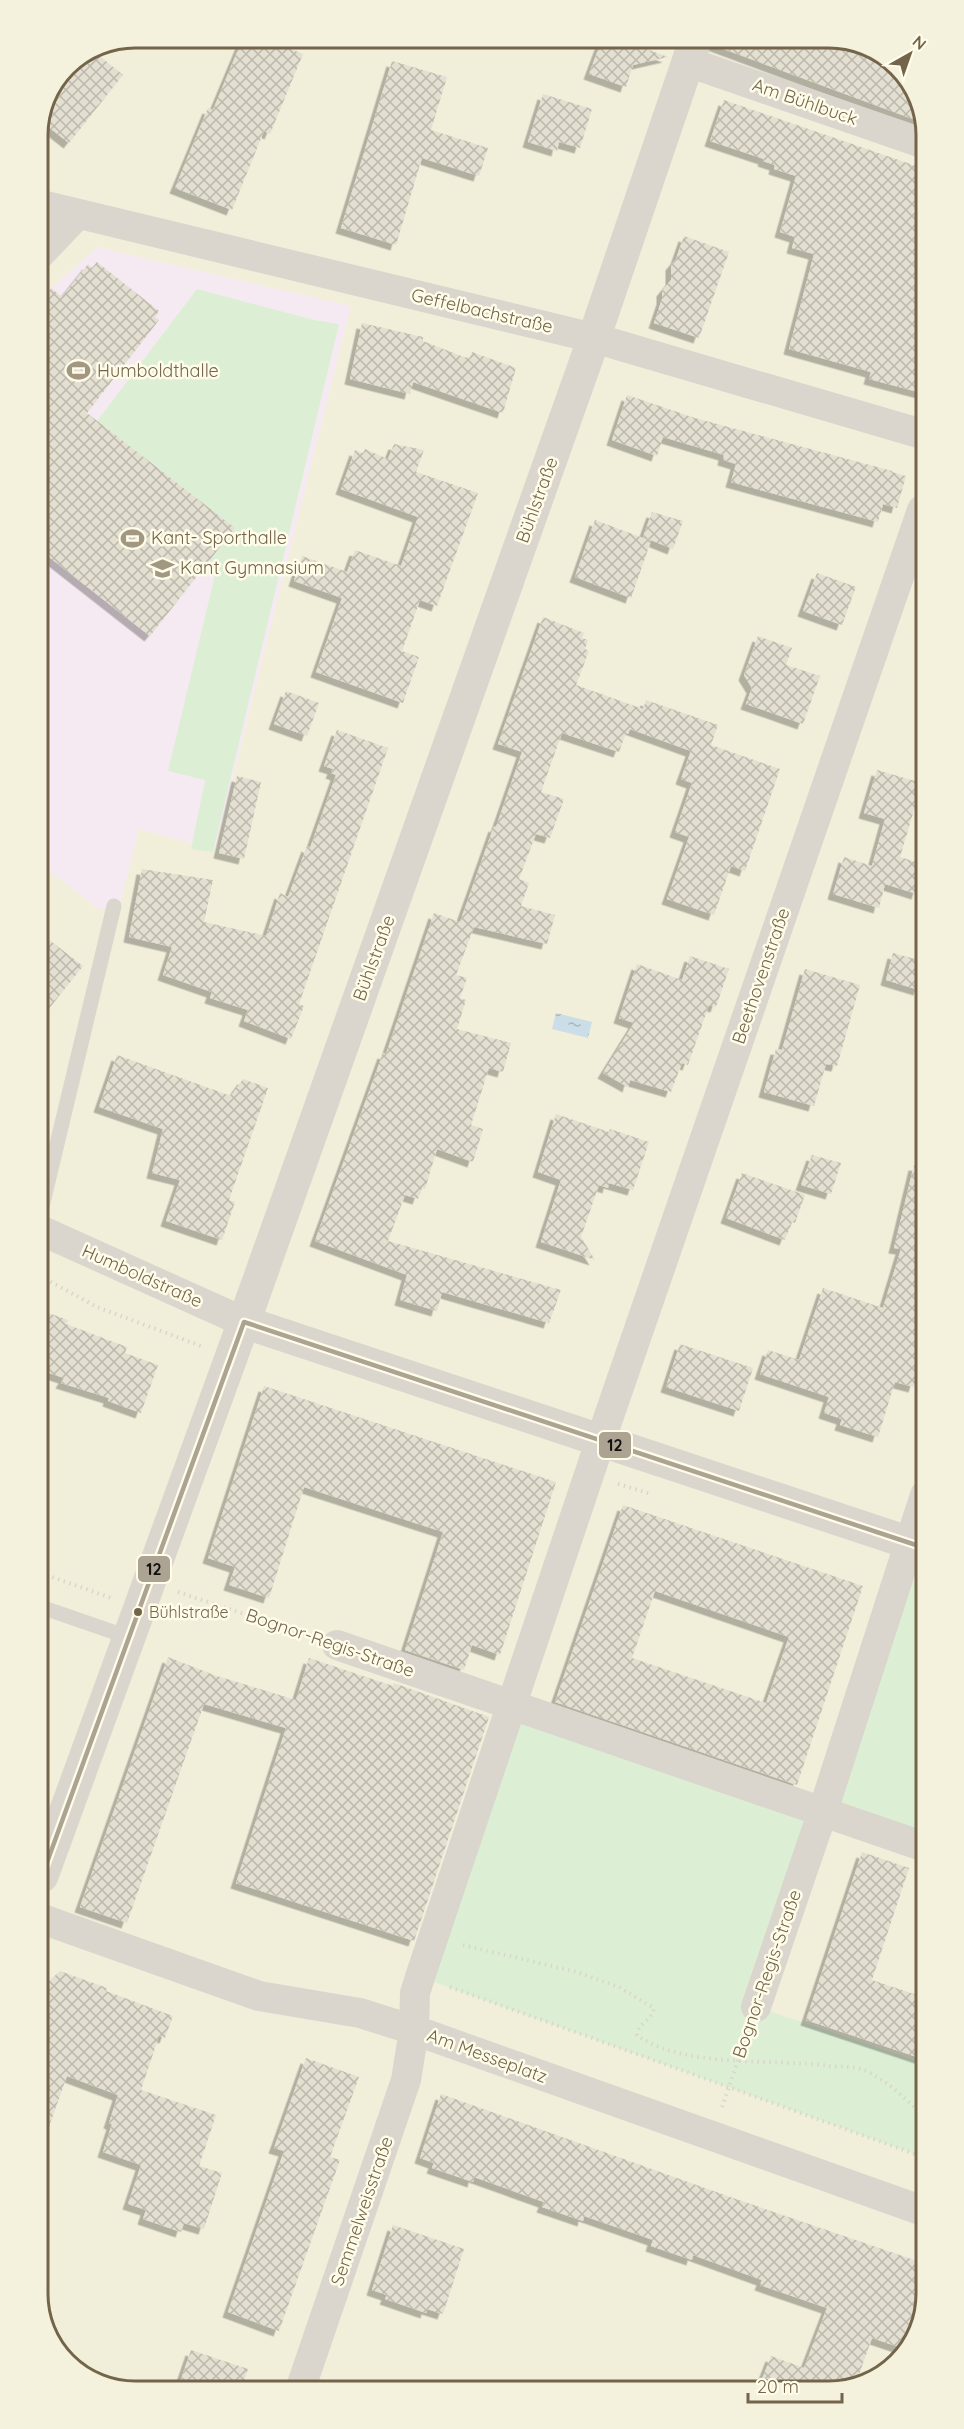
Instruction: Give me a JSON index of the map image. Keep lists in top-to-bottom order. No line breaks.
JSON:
{"streets":{"street":["Am Bühlbuck","Geffelbachstraße","Bühlstraße","Beethovenstraße","Humboldstraße","Bognor-Regis-Straße","Am Messeplatz","Semmelweisstraße"]},"crossings":[["Am Bühlbuck","Bühlstraße"],["Geffelbachstraße","Bühlstraße"],["Bühlstraße","Humboldstraße"],["Bühlstraße","Bognor-Regis-Straße"],["Bognor-Regis-Straße","Am Messeplatz"],["Bognor-Regis-Straße","Semmelweisstraße"],["Am Messeplatz","Semmelweisstraße"]],"places":{"sports":["Humboldthalle","Kant- Sporthalle"],"school or university":["Kant Gymnasium"],"other":["Bühlstraße"]},"lines":["transit line 12"],"scale_bar":"20 m","north":"top right"}
